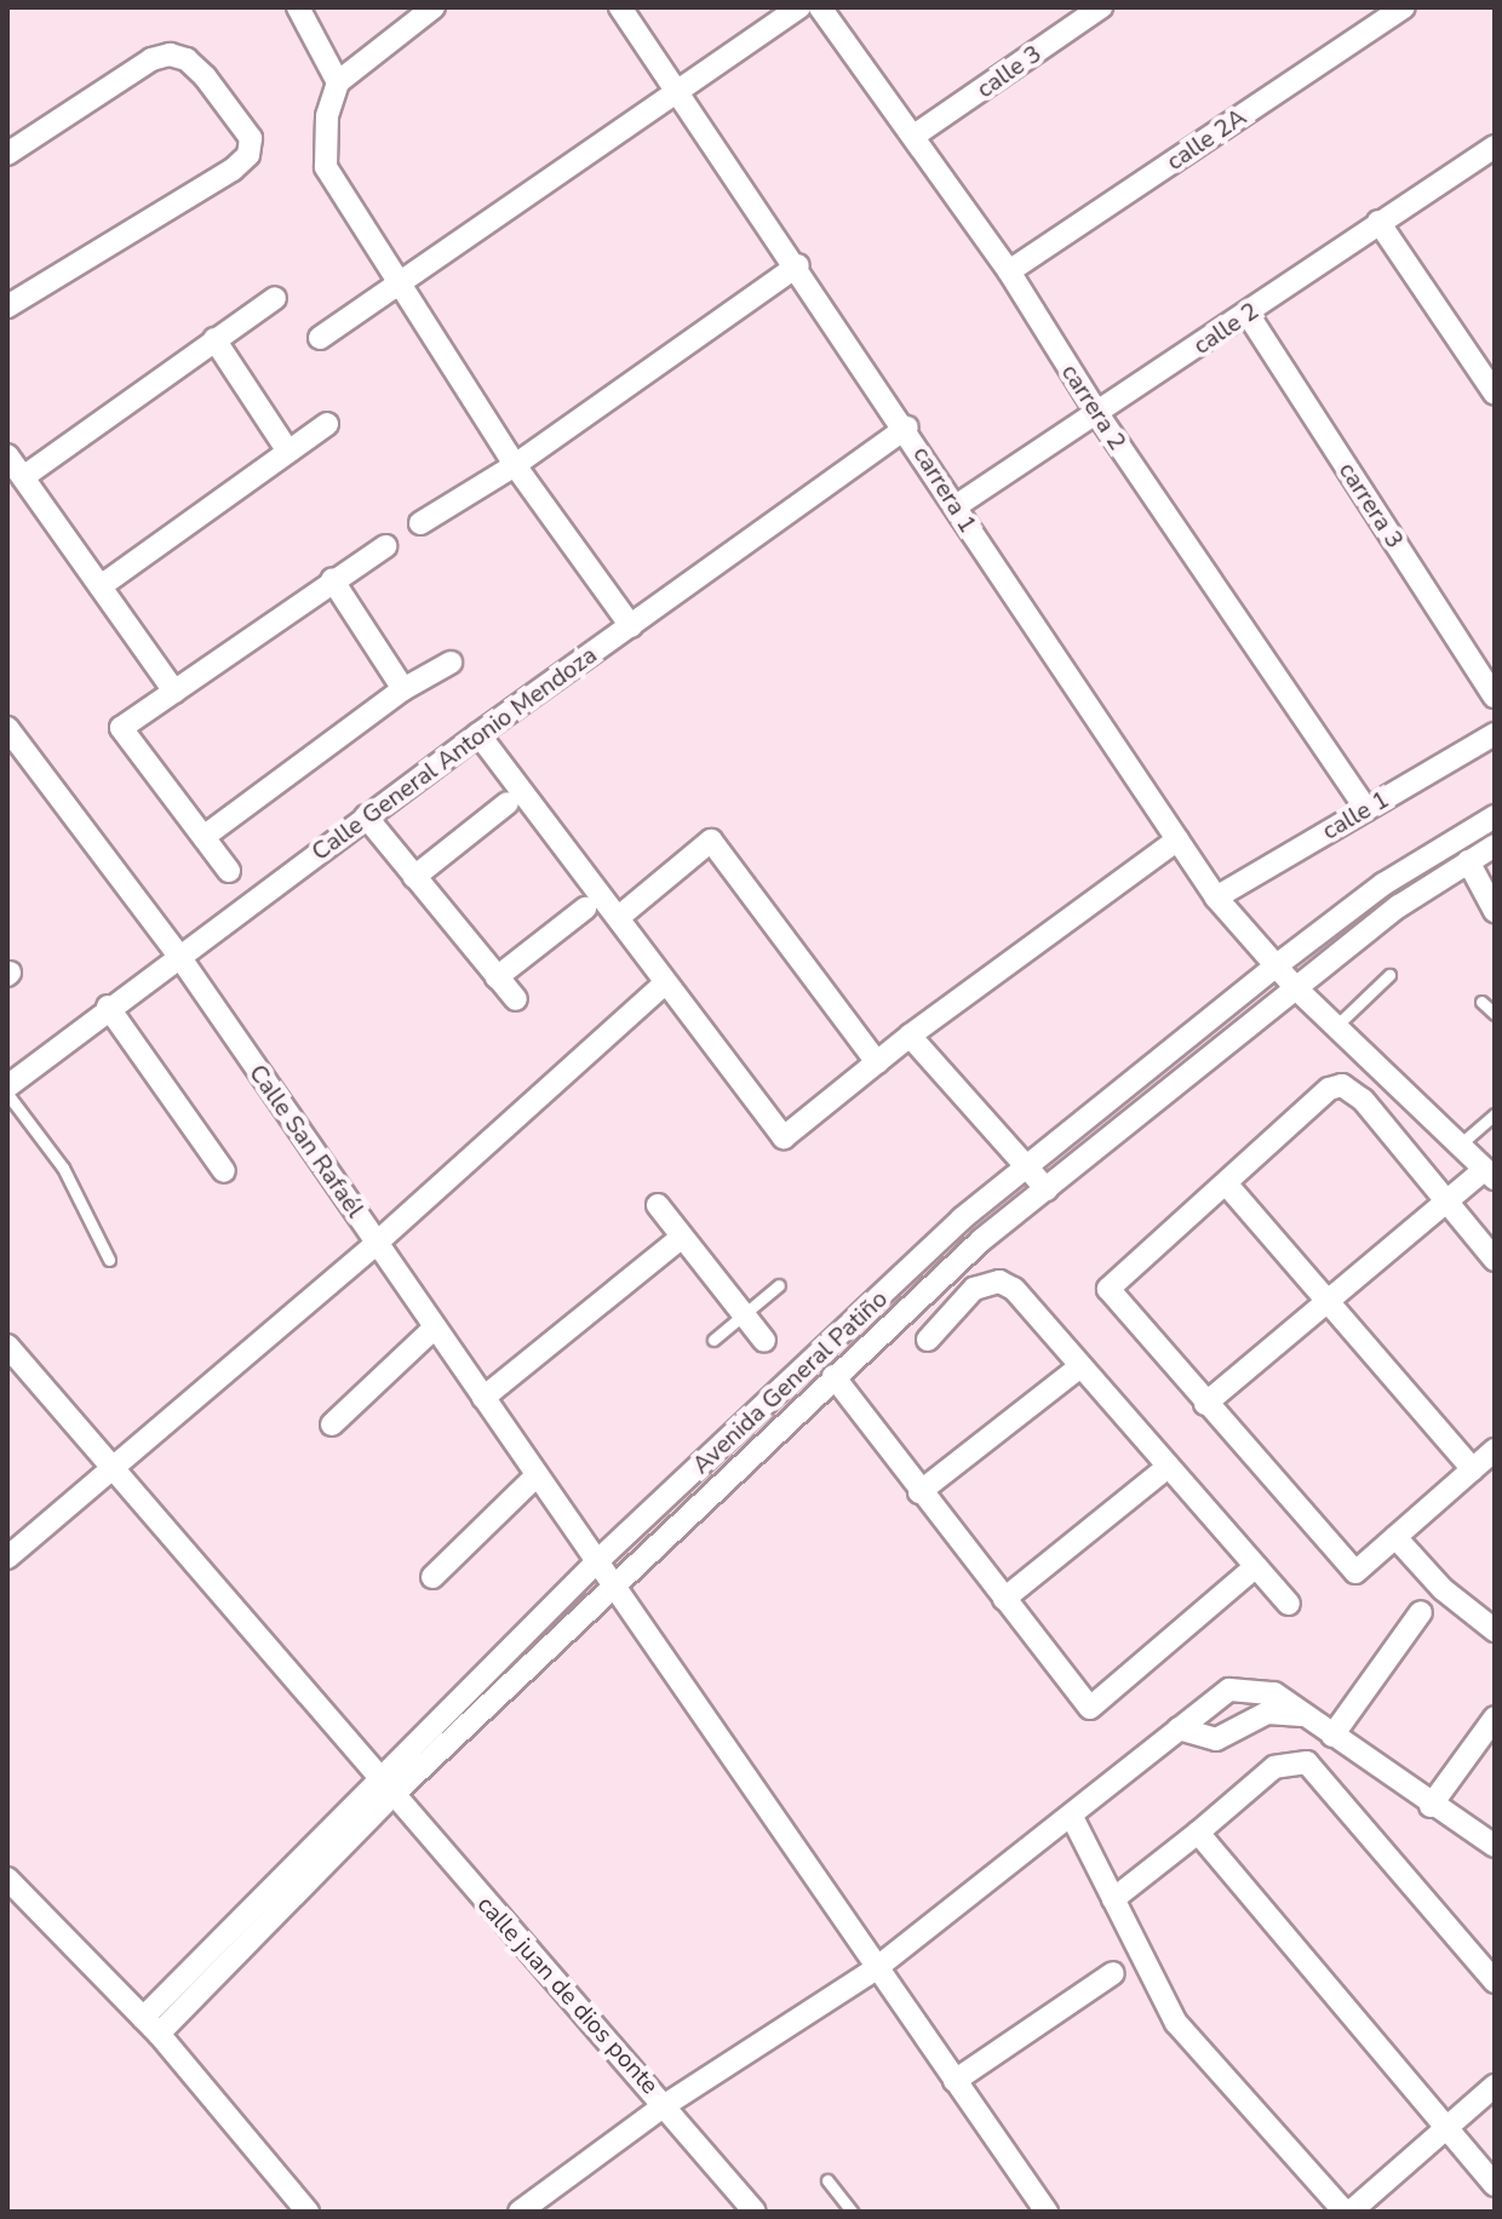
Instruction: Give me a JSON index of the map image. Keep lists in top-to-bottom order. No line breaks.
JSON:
{"streets":{"street":["calle 3","calle 2A","calle 2","carrera 2","carrera 1","carrera 3","Calle General Antonio Mendoza","calle 1","Calle San Rafaél","Avenida General Patiño","calle juan de dios ponte"]},"crossings":[["calle 3","carrera 2"],["calle 2A","carrera 2"],["calle 2","carrera 2"],["calle 2","carrera 1"],["calle 2","carrera 3"],["carrera 2","calle 1"],["carrera 1","Calle General Antonio Mendoza"],["carrera 1","calle 1"],["carrera 1","Avenida General Patiño"],["Calle General Antonio Mendoza","Calle San Rafaél"],["Calle San Rafaél","Avenida General Patiño"],["Avenida General Patiño","calle juan de dios ponte"]]}
